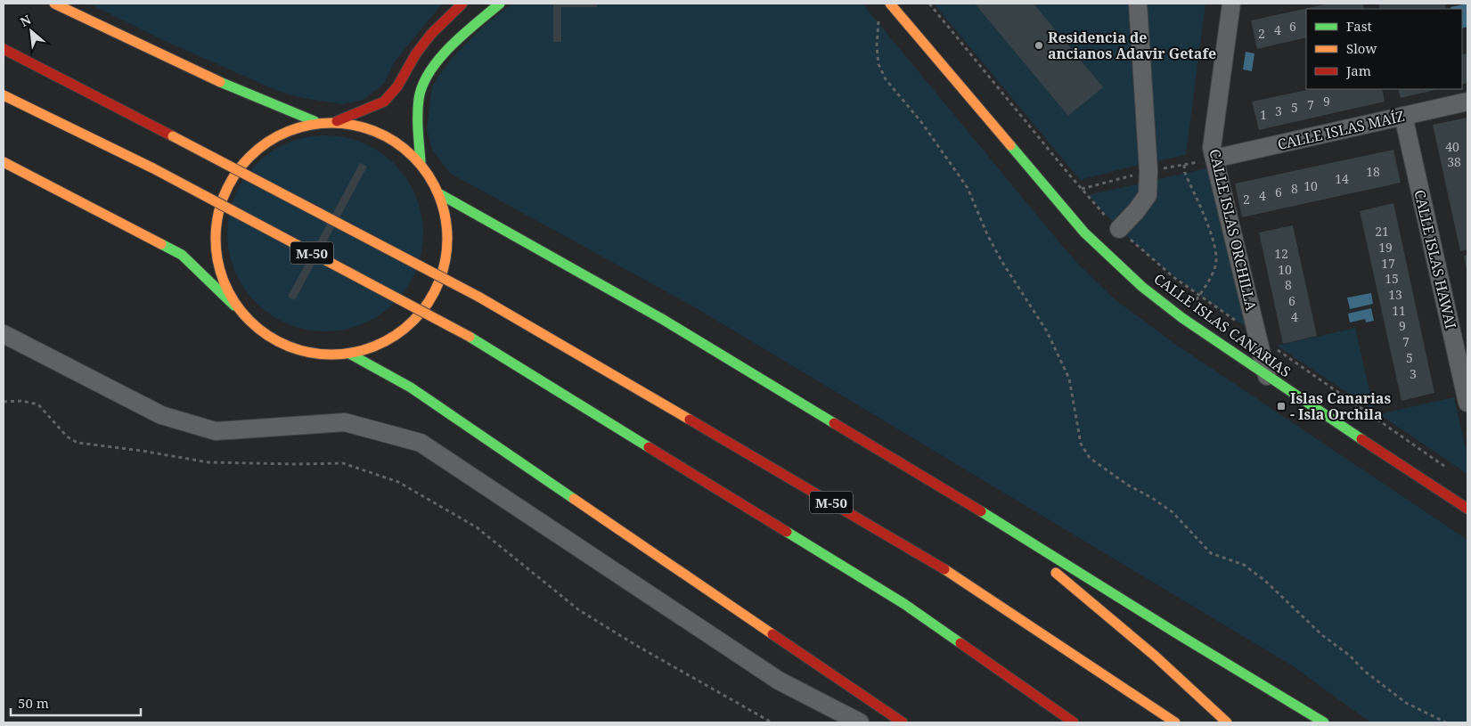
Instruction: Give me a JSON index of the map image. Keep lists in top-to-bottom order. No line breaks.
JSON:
{"streets":{"main road":["M-50","CALLE ISLAS CANARIAS"],"street":["CALLE ISLAS MAÍZ","CALLE ISLAS ORCHILLA","CALLE ISLAS HAWAI"]},"crossings":[["CALLE ISLAS MAÍZ","CALLE ISLAS ORCHILLA"],["CALLE ISLAS MAÍZ","CALLE ISLAS HAWAI"],["CALLE ISLAS ORCHILLA","CALLE ISLAS CANARIAS"]],"places":{"other":["Residencia de ancianos Adavir Getafe"],"transit":["Islas Canarias - Isla Orchila"]},"house_numbers":["6","4","2","9","7","5","3","1","40","38","18","14","10","8","6","4","2","21","19","12","17","10","15","8","13","6","11","4","9","7","5","3"],"legend":["Fast","Slow","Jam"],"scale_bar":"50 m","north":"top left"}
